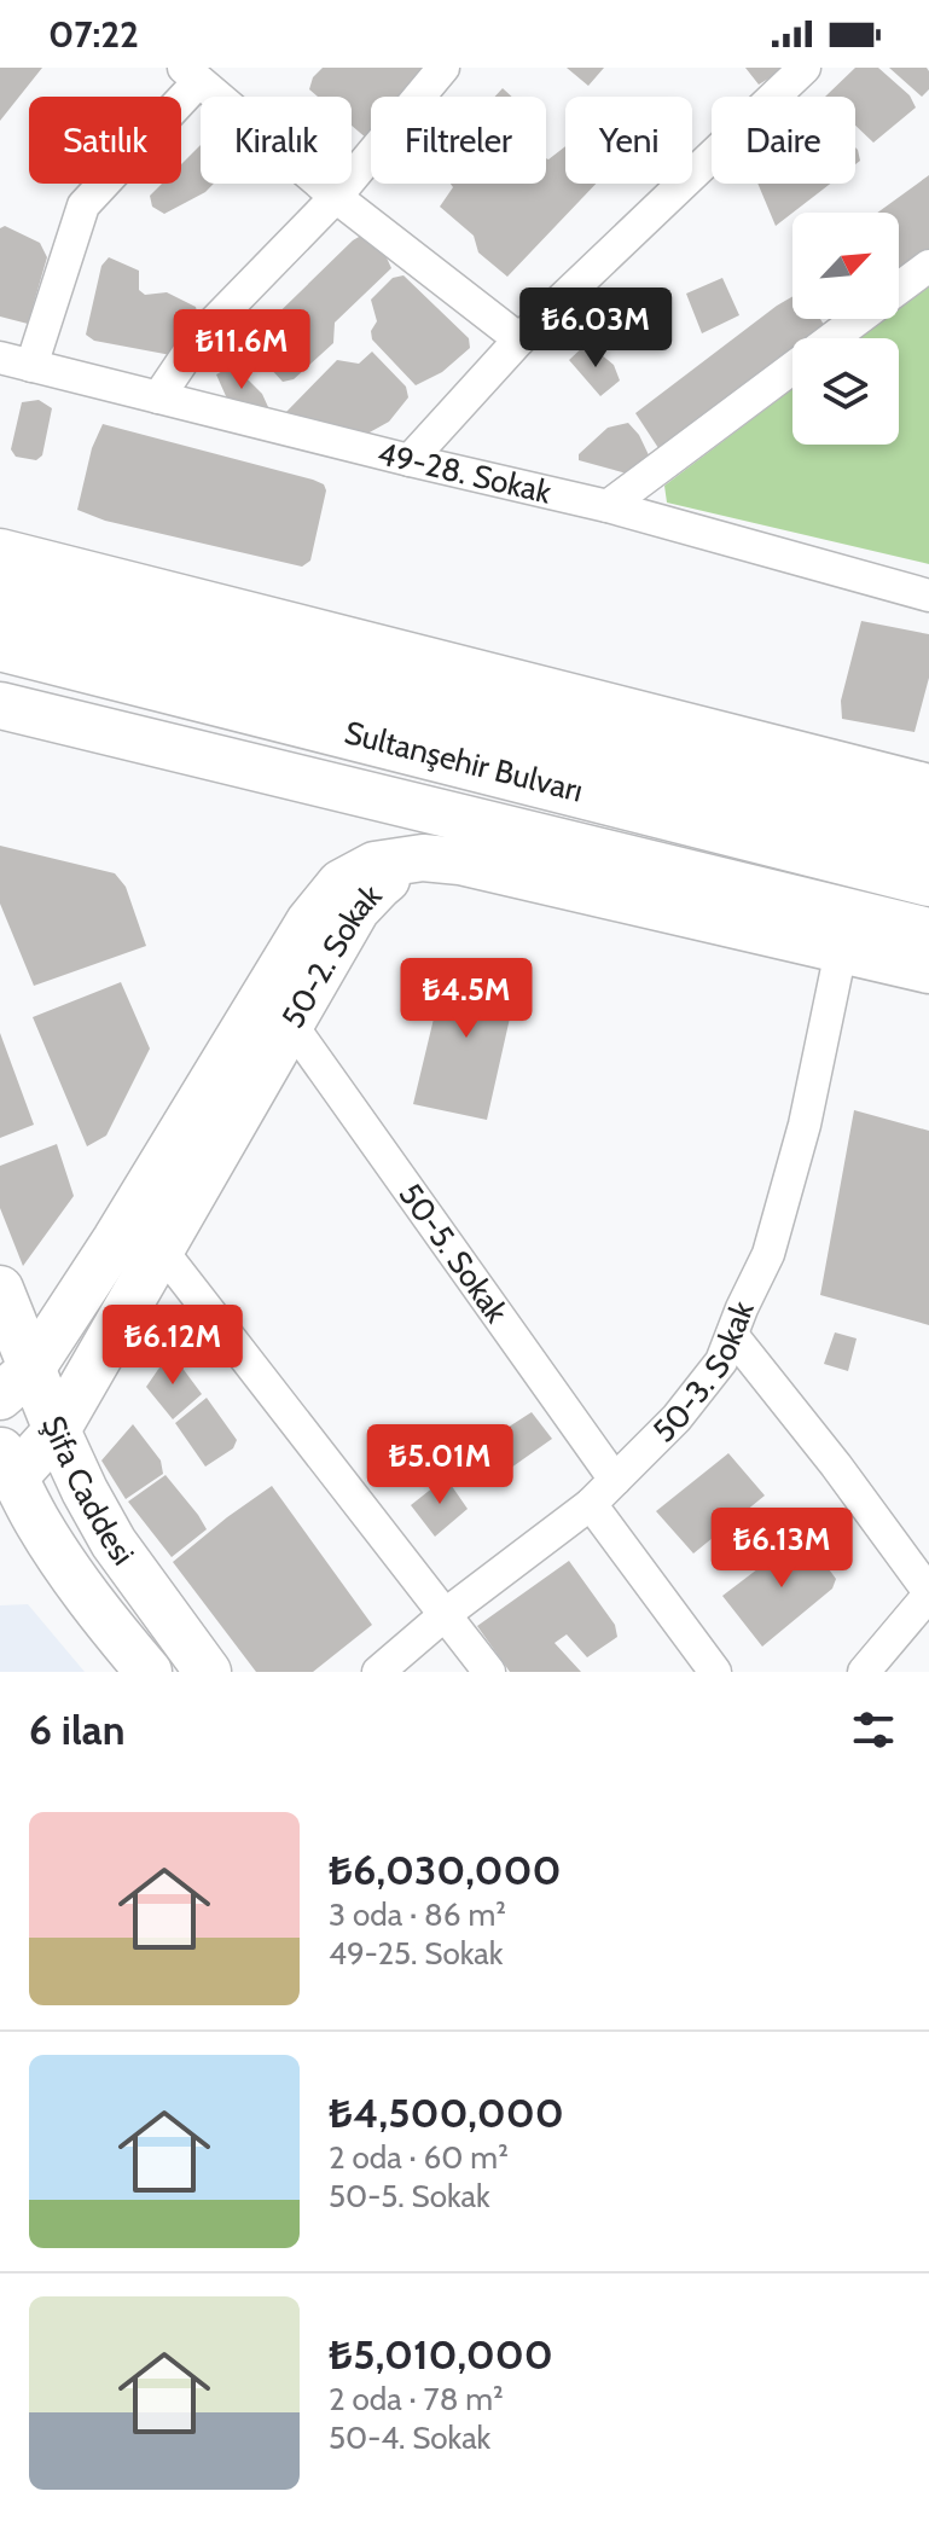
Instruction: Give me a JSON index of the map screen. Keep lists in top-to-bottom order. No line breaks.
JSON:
{"streets":{"highway":["Sultanşehir Bulvarı"],"street":["49-28. Sokak","50-2. Sokak","50-5. Sokak","50-3. Sokak","Şifa Caddesi"]},"crossings":[["50-2. Sokak","50-5. Sokak"],["50-2. Sokak","Şifa Caddesi"],["50-5. Sokak","50-3. Sokak"]],"north":"top right","page":{"status":"07:22","chip":["Satılık","Kiralık","Filtreler","Yeni","Daire"],"price":["₺6.03M","₺11.6M","₺4.5M","₺6.12M","₺5.01M","₺6.13M"],"heading":"6 ilan","list":[{"name":"₺6,030,000","note":"3 oda · 86 m² · 49-25. Sokak"},{"name":"₺4,500,000","note":"2 oda · 60 m² · 50-5. Sokak"},{"name":"₺5,010,000","note":"2 oda · 78 m² · 50-4. Sokak"}]}}
